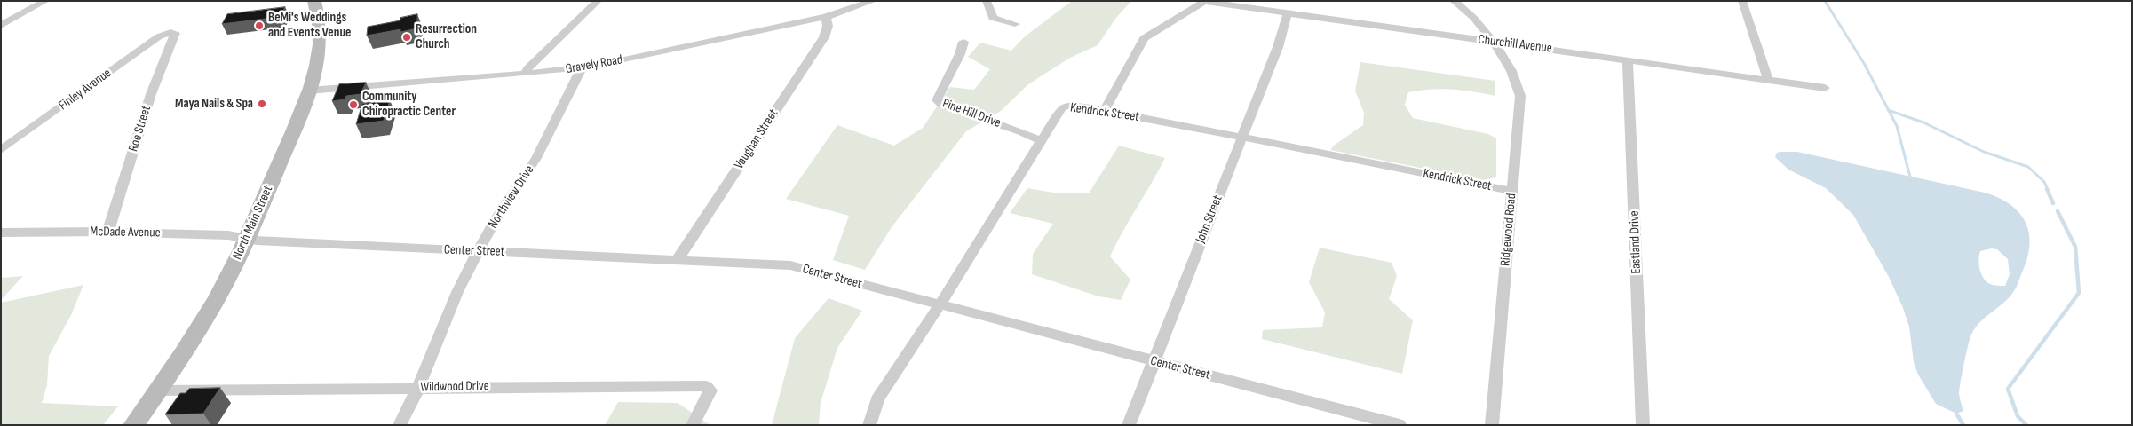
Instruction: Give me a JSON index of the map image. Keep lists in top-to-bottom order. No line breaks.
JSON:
{"streets":{"main road":["North Main Street"],"street":["Churchill Avenue","Gravely Road","Finley Avenue","Kendrick Street","Pine Hill Drive","Roe Street","Vaughan Street","Northview Drive","John Street","Ridgewood Road","McDade Avenue","Eastland Drive","Center Street","Wildwood Drive"]},"crossings":[["Churchill Avenue","John Street"],["Churchill Avenue","Ridgewood Road"],["Churchill Avenue","Eastland Drive"],["Gravely Road","Vaughan Street"],["Gravely Road","Northview Drive"],["Gravely Road","North Main Street"],["Finley Avenue","Roe Street"],["Kendrick Street","Pine Hill Drive"],["Kendrick Street","John Street"],["Kendrick Street","Ridgewood Road"],["Kendrick Street","Center Street"],["Roe Street","McDade Avenue"],["Vaughan Street","Center Street"],["Northview Drive","Center Street"],["Northview Drive","Wildwood Drive"],["John Street","Center Street"],["North Main Street","McDade Avenue"],["North Main Street","Center Street"],["North Main Street","Wildwood Drive"],["McDade Avenue","Center Street"]],"places":["BeMi's Weddings and Events Venue","Resurrection Church","Maya Nails & Spa","Community Chiropractic Center"]}
